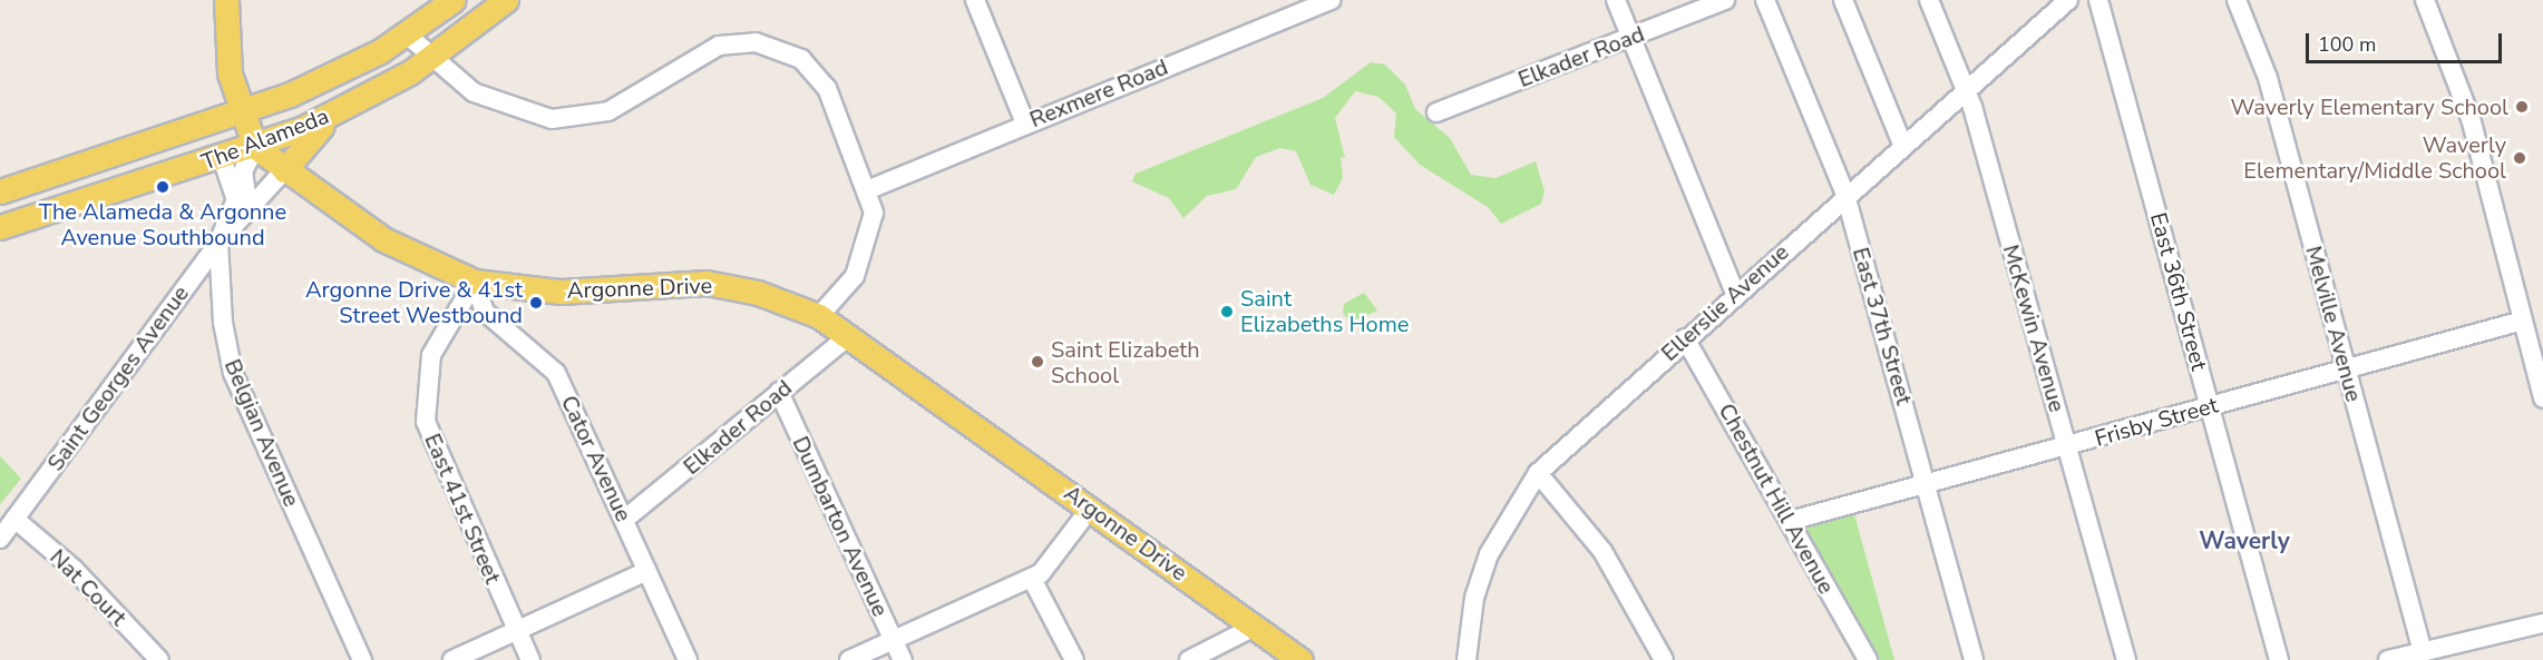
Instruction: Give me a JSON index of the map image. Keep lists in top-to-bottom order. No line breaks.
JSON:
{"streets":{"main road":["The Alameda","Argonne Drive"],"street":["Elkader Road","Rexmere Road","East 36th Street","Ellerslie Avenue","Melville Avenue","East 37th Street","McKewin Avenue","Saint Georges Avenue","Frisby Street","Belgian Avenue","Cator Avenue","Chestnut Hill Avenue","East 41st Street","Dumbarton Avenue","Nat Court"]},"crossings":[["Elkader Road","Argonne Drive"],["Elkader Road","Cator Avenue"],["Elkader Road","Dumbarton Avenue"],["The Alameda","Argonne Drive"],["The Alameda","Belgian Avenue"],["Argonne Drive","Saint Georges Avenue"],["Argonne Drive","Cator Avenue"],["Argonne Drive","East 41st Street"],["East 36th Street","Frisby Street"],["Ellerslie Avenue","East 37th Street"],["Ellerslie Avenue","McKewin Avenue"],["Ellerslie Avenue","Chestnut Hill Avenue"],["Melville Avenue","Frisby Street"],["East 37th Street","Frisby Street"],["McKewin Avenue","Frisby Street"],["Saint Georges Avenue","Belgian Avenue"],["Saint Georges Avenue","Nat Court"],["Frisby Street","Chestnut Hill Avenue"],["Cator Avenue","East 41st Street"]],"districts":["Waverly"],"places":["Waverly Elementary School","Waverly Elementary/Middle School","The Alameda & Argonne Avenue Southbound","Argonne Drive & 41st Street Westbound","Saint Elizabeths Home","Saint Elizabeth School"],"scale_bar":"100 m"}
